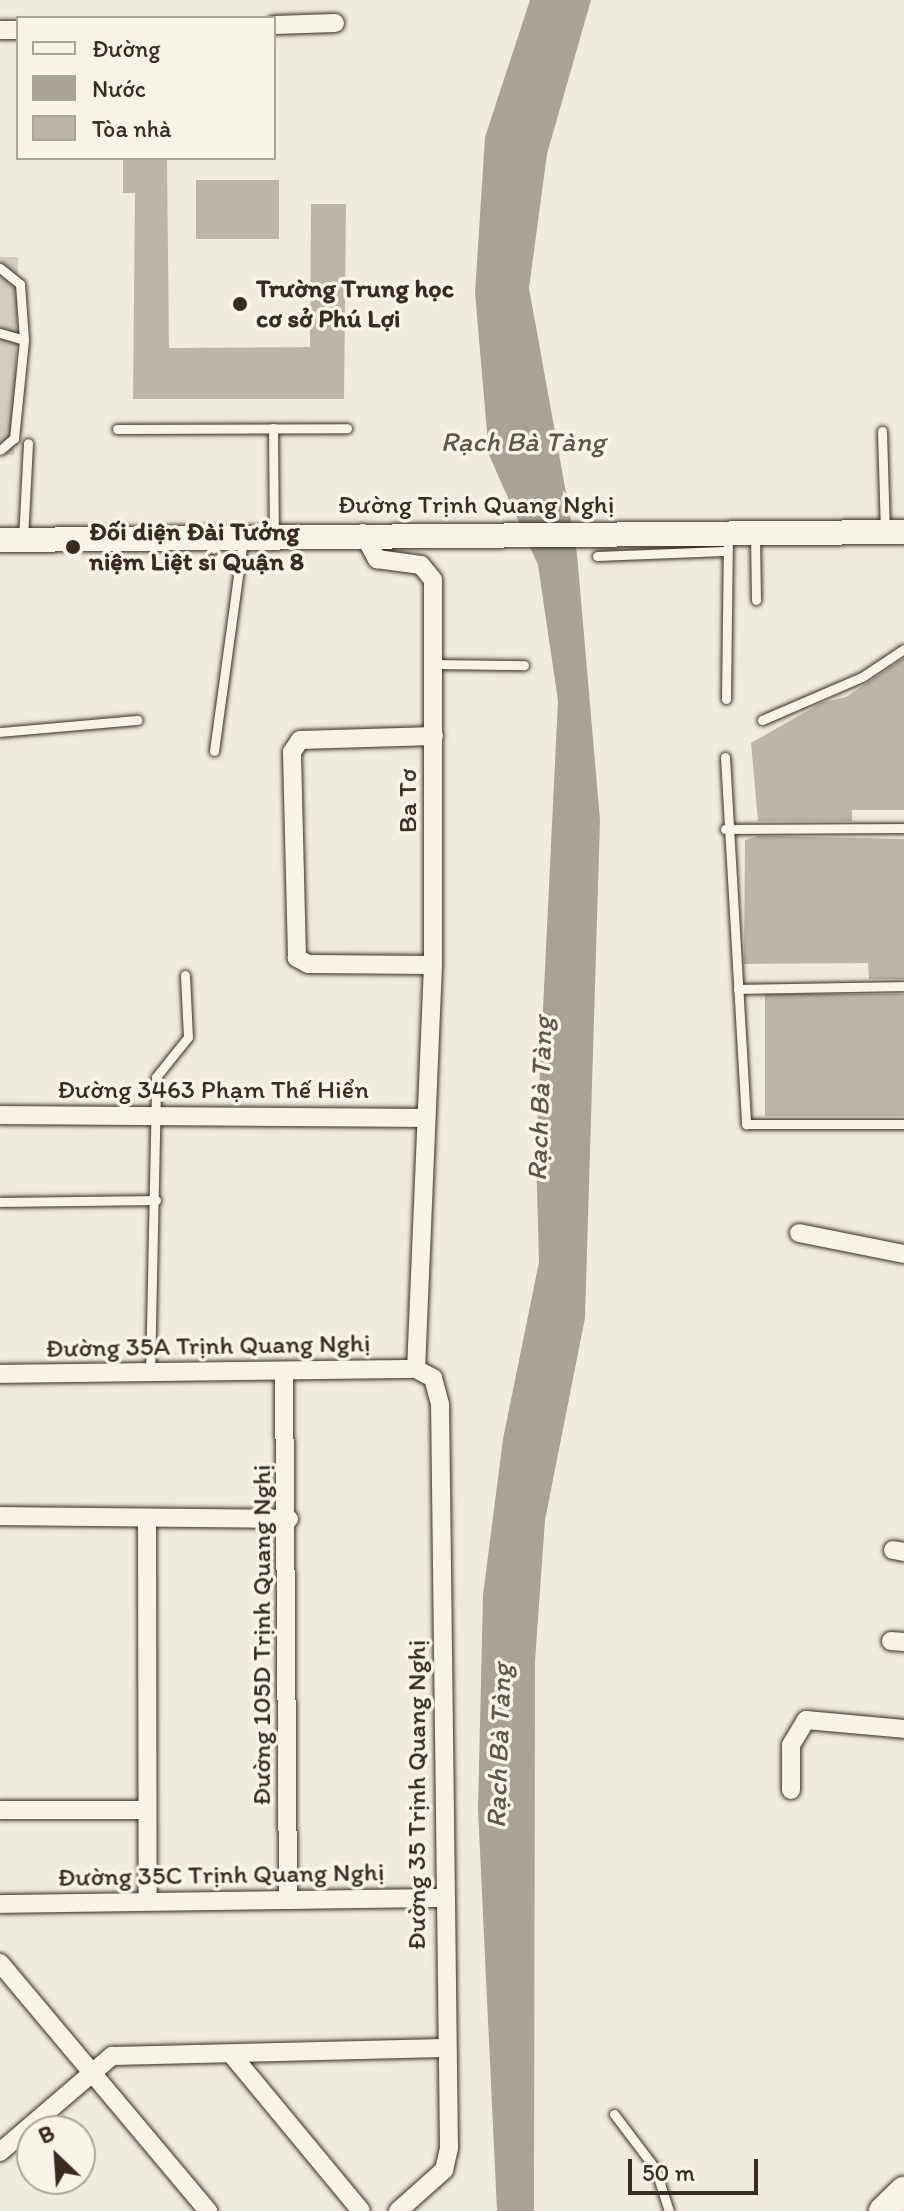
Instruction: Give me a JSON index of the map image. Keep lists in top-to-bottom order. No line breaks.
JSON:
{"streets":{"main road":["Đường Trịnh Quang Nghị"],"street":["Ba Tơ","Đường 3463 Phạm Thế Hiển","Đường 35A Trịnh Quang Nghị","Đường 105D Trịnh Quang Nghị","Đường 35 Trịnh Quang Nghị","Đường 35C Trịnh Quang Nghị"]},"crossings":[["Đường Trịnh Quang Nghị","Ba Tơ"],["Ba Tơ","Đường 3463 Phạm Thế Hiển"],["Ba Tơ","Đường 35A Trịnh Quang Nghị"],["Ba Tơ","Đường 35 Trịnh Quang Nghị"],["Đường 35A Trịnh Quang Nghị","Đường 105D Trịnh Quang Nghị"],["Đường 35A Trịnh Quang Nghị","Đường 35 Trịnh Quang Nghị"],["Đường 105D Trịnh Quang Nghị","Đường 35C Trịnh Quang Nghị"],["Đường 35 Trịnh Quang Nghị","Đường 35C Trịnh Quang Nghị"]],"water":["Rạch Bà Tàng"],"places":["Trường Trung học cơ sở Phú Lợi","Đối diện Đài Tưởng niệm Liệt sĩ Quận 8"],"legend":["Đường","Nước","Tòa nhà"],"scale_bar":"50 m","north":"top left"}
